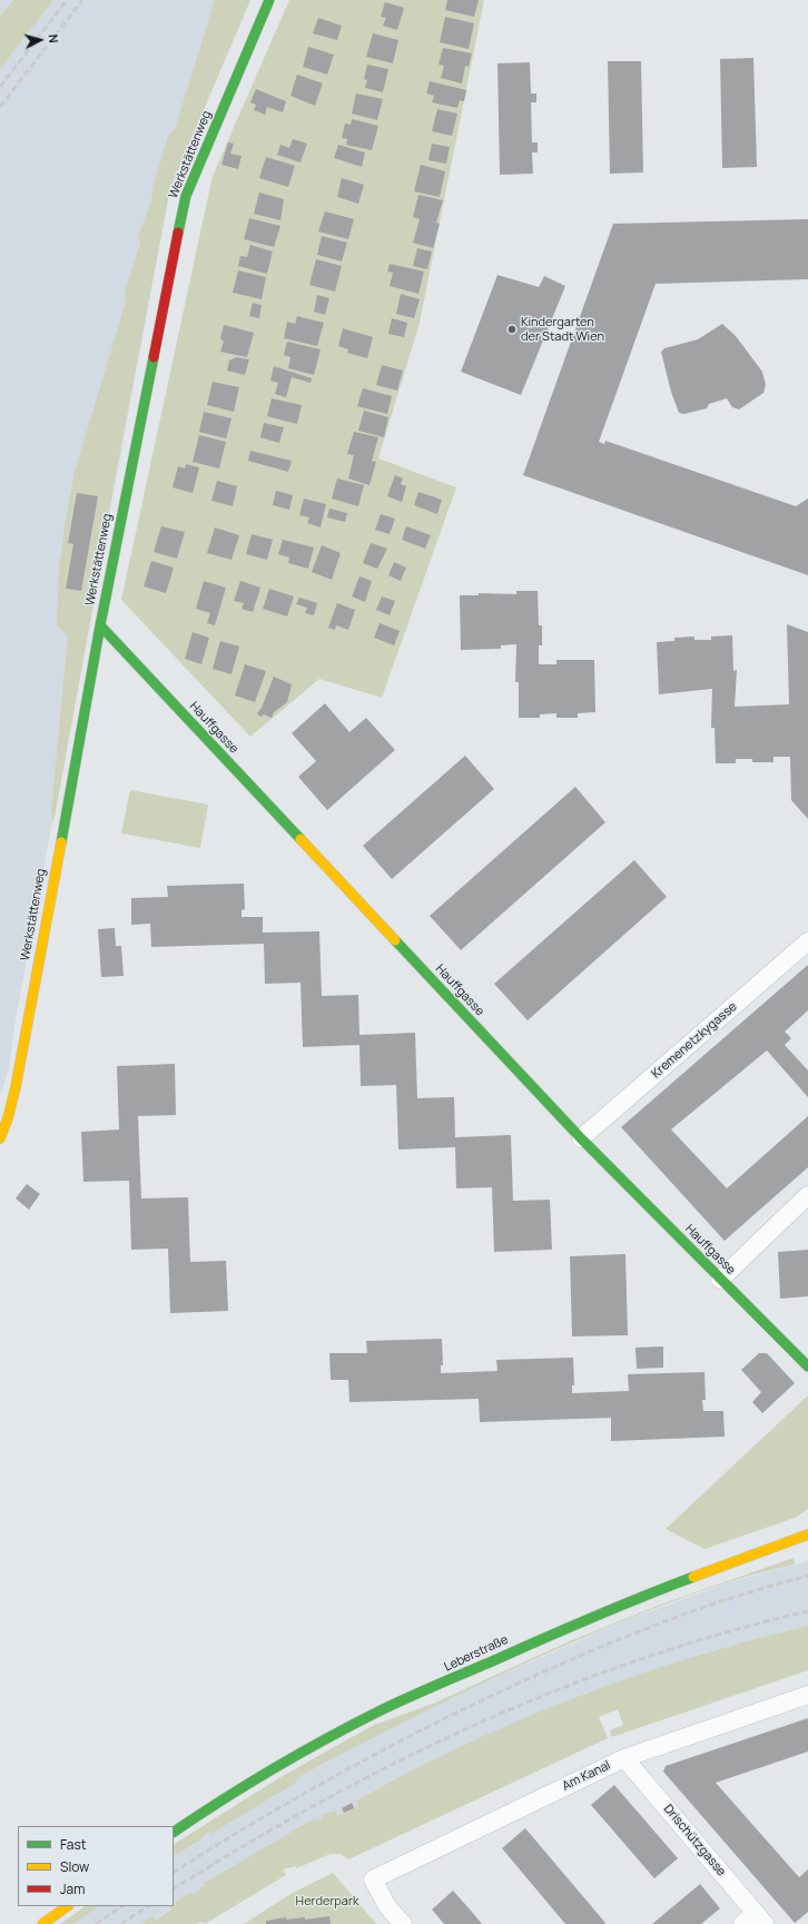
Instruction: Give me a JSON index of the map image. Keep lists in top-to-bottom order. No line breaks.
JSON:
{"streets":{"street":["Werkstättenweg","Hauffgasse","Kremenetzkygasse","Leberstraße","Am Kanal","Drischützgasse"]},"crossings":[["Werkstättenweg","Hauffgasse"],["Hauffgasse","Kremenetzkygasse"],["Am Kanal","Drischützgasse"]],"parks":["Herderpark"],"places":["Kindergarten der Stadt Wien"],"legend":["Fast","Slow","Jam"],"north":"right"}
